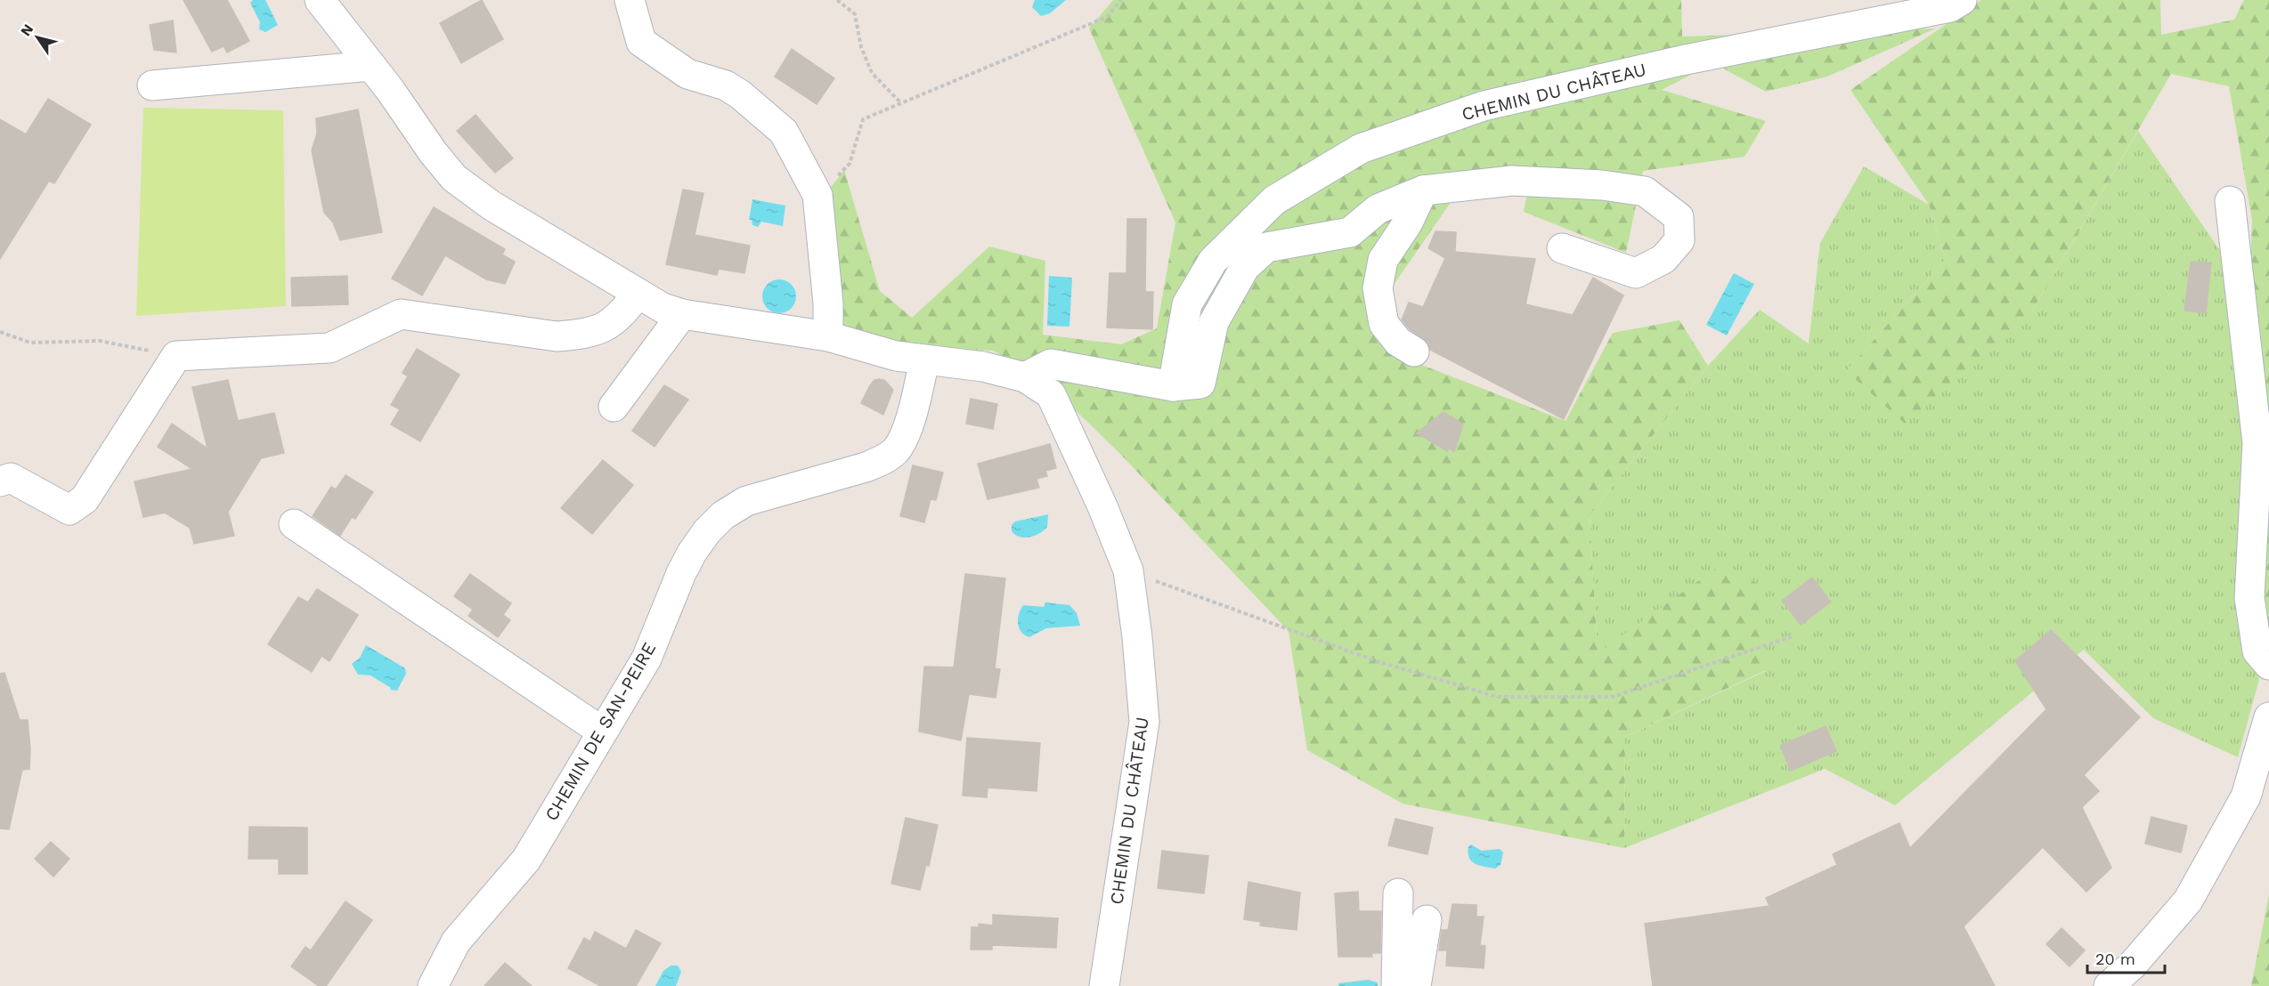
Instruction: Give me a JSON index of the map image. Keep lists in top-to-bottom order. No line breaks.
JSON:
{"streets":{"street":["CHEMIN DU CHÂTEAU","CHEMIN DE SAN-PEIRE"]},"crossings":[["CHEMIN DU CHÂTEAU","CHEMIN DE SAN-PEIRE"]],"scale_bar":"20 m","north":"top left"}
